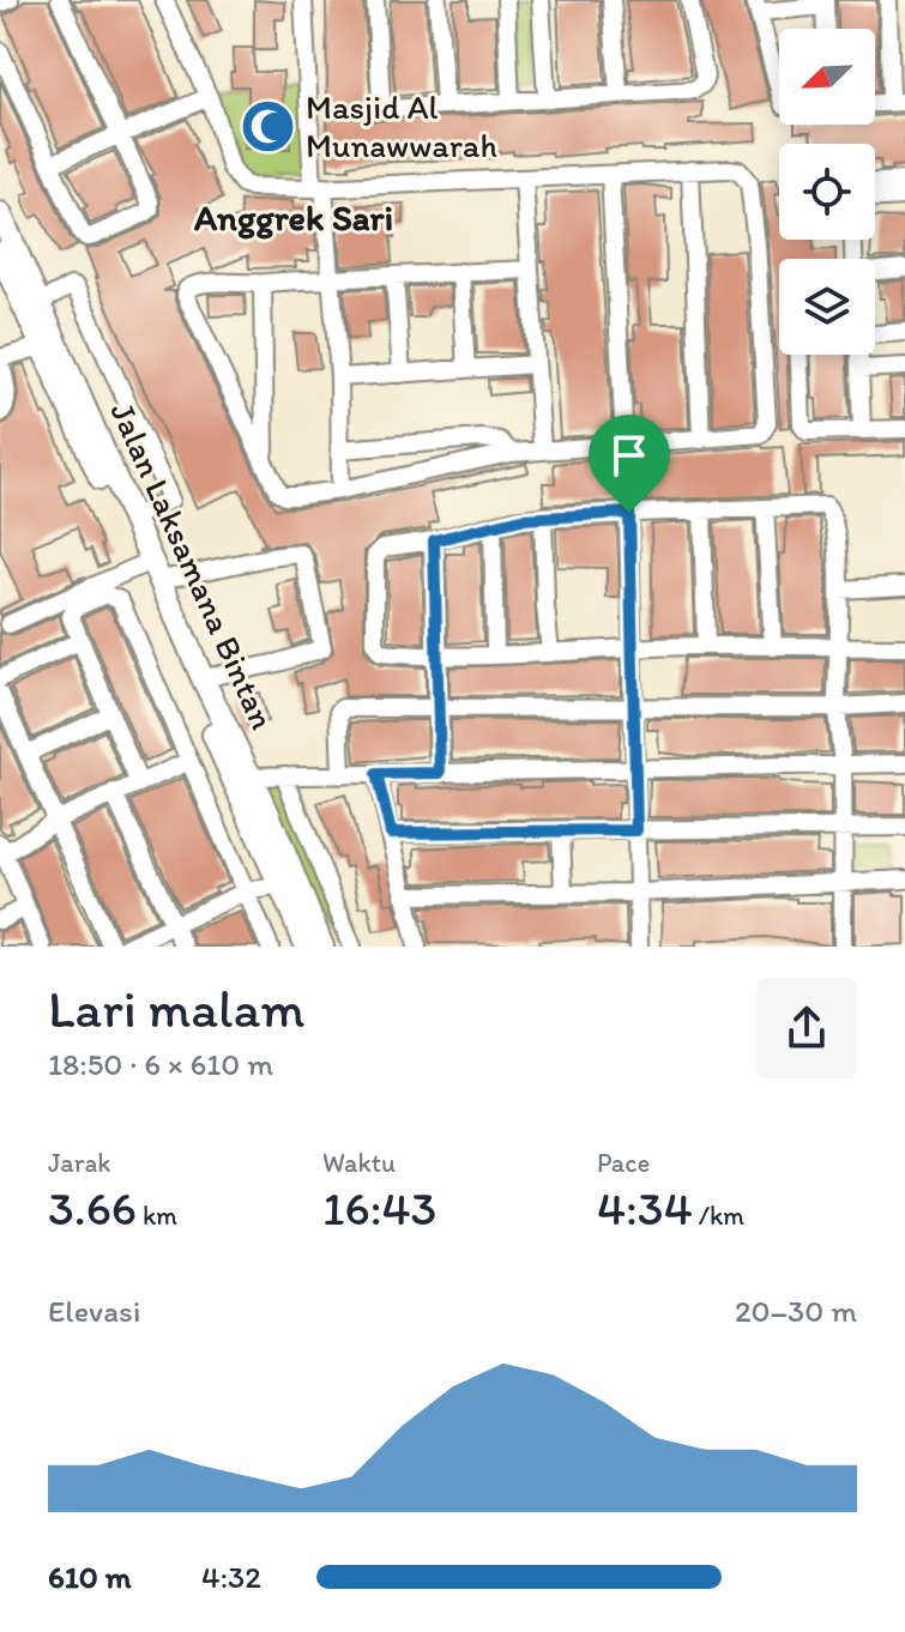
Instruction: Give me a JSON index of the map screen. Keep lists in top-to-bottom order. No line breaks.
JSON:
{"streets":{"main road":["Jalan Laksamana Bintan"]},"districts":["Anggrek Sari"],"places":{"mosque":["Masjid Al Munawwarah"]},"north":"bottom left","page":{"heading":["Lari malam","18:50 · 6 × 610 m"],"stats":[["Jarak","3.66 km"],["Waktu","16:43"],["Pace","4:34 /km"]],"chart":["Elevasi","20–30 m"],"list":[{"name":"610 m","note":"4:32"}]}}
